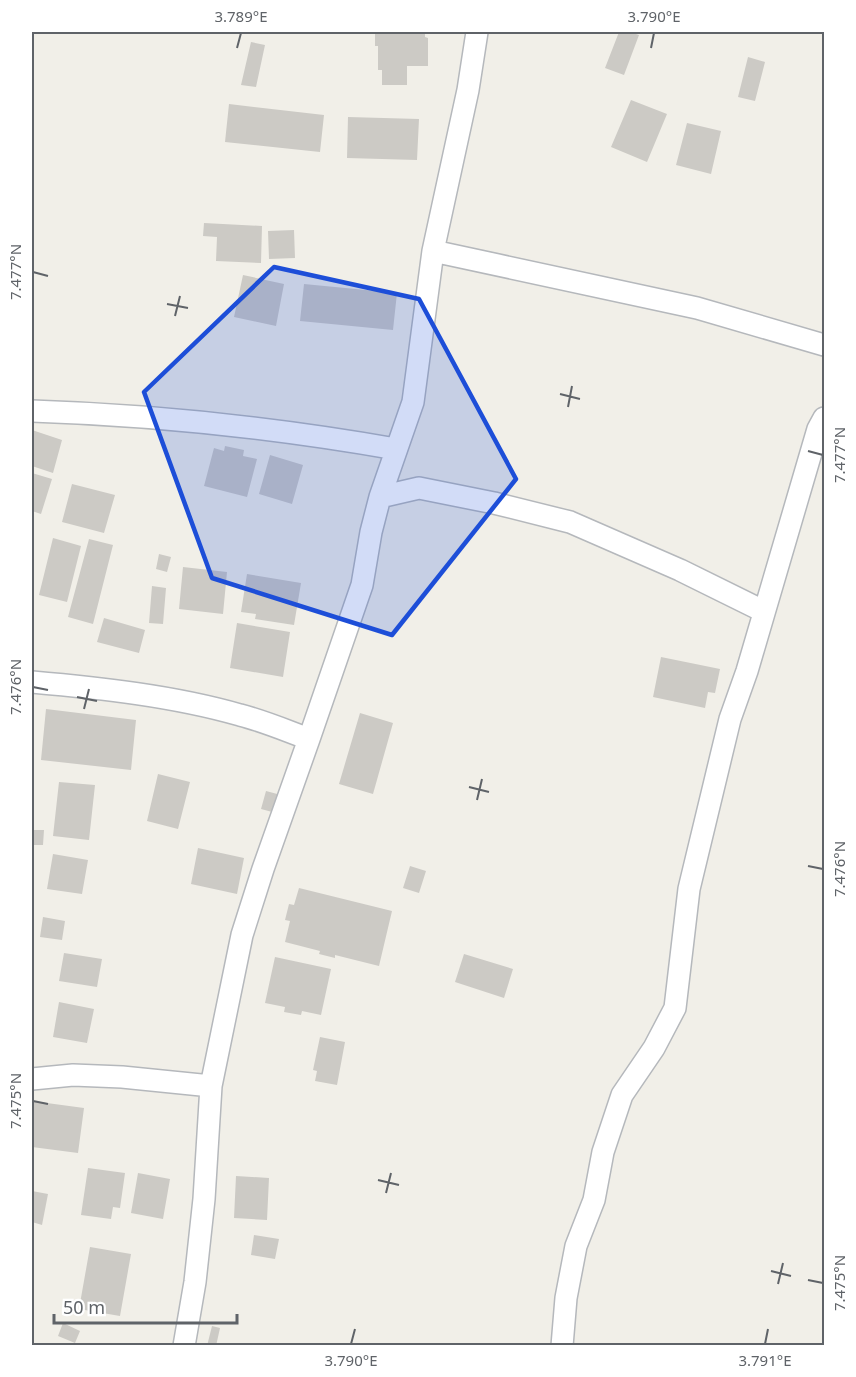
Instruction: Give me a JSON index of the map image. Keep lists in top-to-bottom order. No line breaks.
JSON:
{"scale_bar":"50 m","coordinates":["3.789°E","3.790°E","7.477°N","7.476°N","7.475°N","3.791°E"]}
